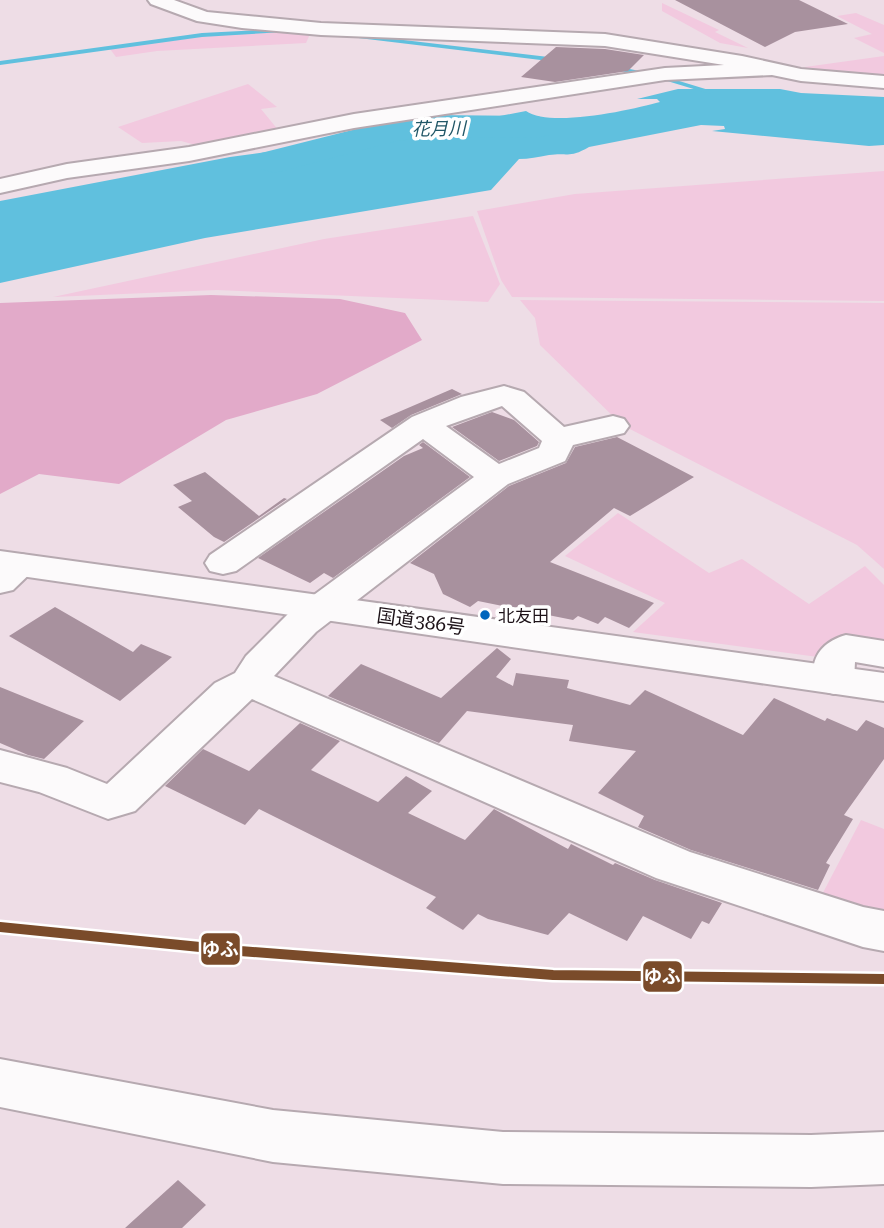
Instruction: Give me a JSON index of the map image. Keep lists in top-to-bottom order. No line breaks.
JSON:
{"streets":{"main road":["国道386号"]},"water":["花月川"],"places":["北友田"],"lines":["transit line ゆふ"]}
